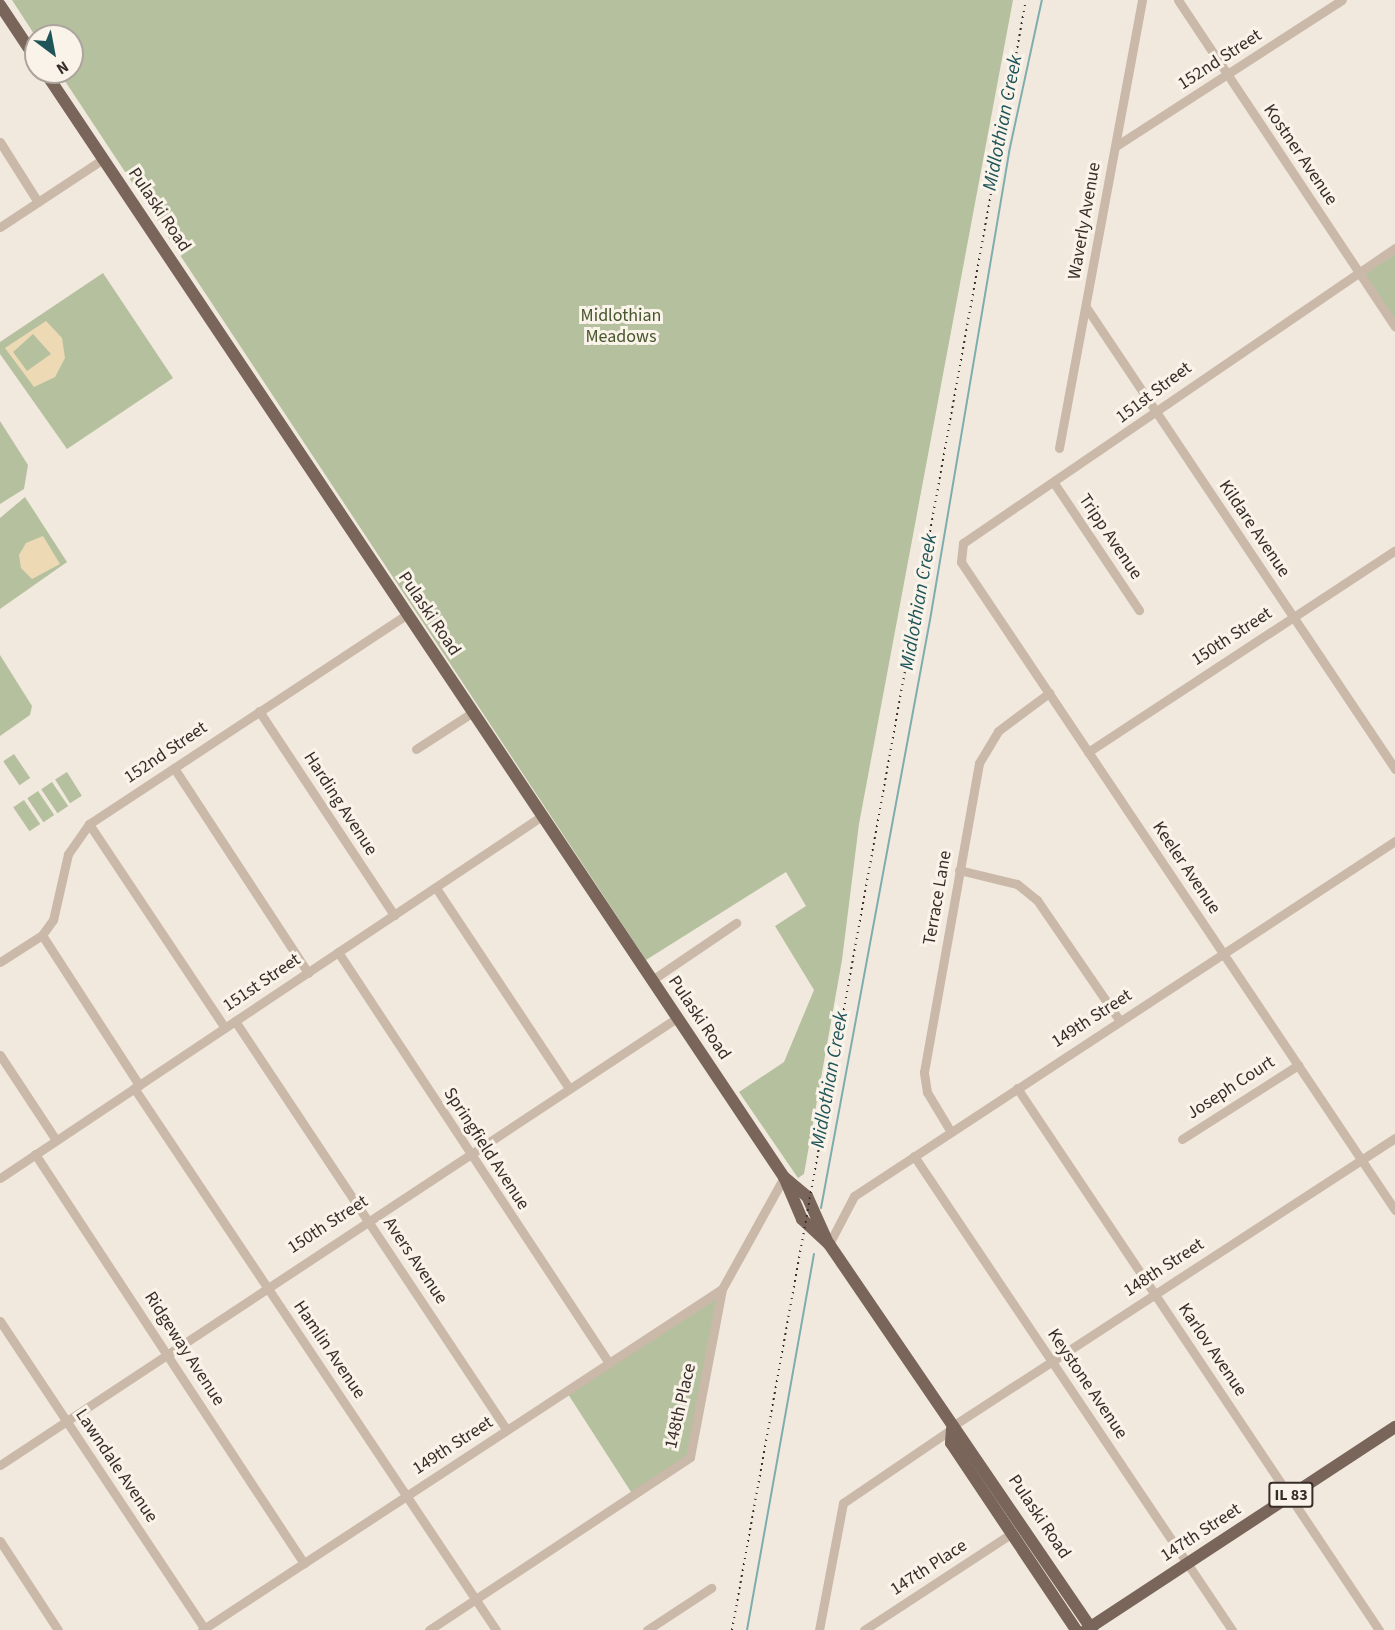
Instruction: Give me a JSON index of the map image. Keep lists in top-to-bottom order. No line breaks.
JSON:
{"streets":{"main road":["Pulaski Road","IL 83","147th Street"],"street":["152nd Street","Kostner Avenue","Waverly Avenue","151st Street","Kildare Avenue","Tripp Avenue","150th Street","Harding Avenue","Keeler Avenue","Terrace Lane","149th Street","Joseph Court","Springfield Avenue","Avers Avenue","148th Street","Ridgeway Avenue","Hamlin Avenue","Karlov Avenue","Keystone Avenue","148th Place","Lawndale Avenue","147th Place"]},"crossings":[["152nd Street","Kostner Avenue"],["152nd Street","Pulaski Road"],["152nd Street","Waverly Avenue"],["152nd Street","Harding Avenue"],["152nd Street","Hamlin Avenue"],["Kostner Avenue","151st Street"],["Pulaski Road","151st Street"],["Pulaski Road","150th Street"],["Pulaski Road","149th Street"],["Pulaski Road","148th Street"],["Pulaski Road","148th Place"],["Pulaski Road","147th Street"],["Pulaski Road","147th Place"],["Waverly Avenue","Kildare Avenue"],["151st Street","Kildare Avenue"],["151st Street","Tripp Avenue"],["151st Street","Harding Avenue"],["151st Street","Keeler Avenue"],["151st Street","Springfield Avenue"],["151st Street","Avers Avenue"],["151st Street","Ridgeway Avenue"],["151st Street","Hamlin Avenue"],["Kildare Avenue","150th Street"],["150th Street","Keeler Avenue"],["150th Street","Springfield Avenue"],["150th Street","Avers Avenue"],["150th Street","Ridgeway Avenue"],["150th Street","Hamlin Avenue"],["150th Street","Lawndale Avenue"],["Keeler Avenue","Terrace Lane"],["Keeler Avenue","149th Street"],["Keeler Avenue","Joseph Court"],["Keeler Avenue","148th Street"],["Terrace Lane","149th Street"],["149th Street","Springfield Avenue"],["149th Street","Avers Avenue"],["149th Street","Ridgeway Avenue"],["149th Street","Hamlin Avenue"],["149th Street","Karlov Avenue"],["149th Street","Keystone Avenue"],["149th Street","148th Place"],["149th Street","Lawndale Avenue"],["148th Street","Karlov Avenue"],["148th Street","Keystone Avenue"],["Hamlin Avenue","148th Place"],["Karlov Avenue","147th Street"],["Keystone Avenue","147th Street"]],"water":["Midlothian Creek"],"parks":["Midlothian Meadows"],"north":"bottom right"}
